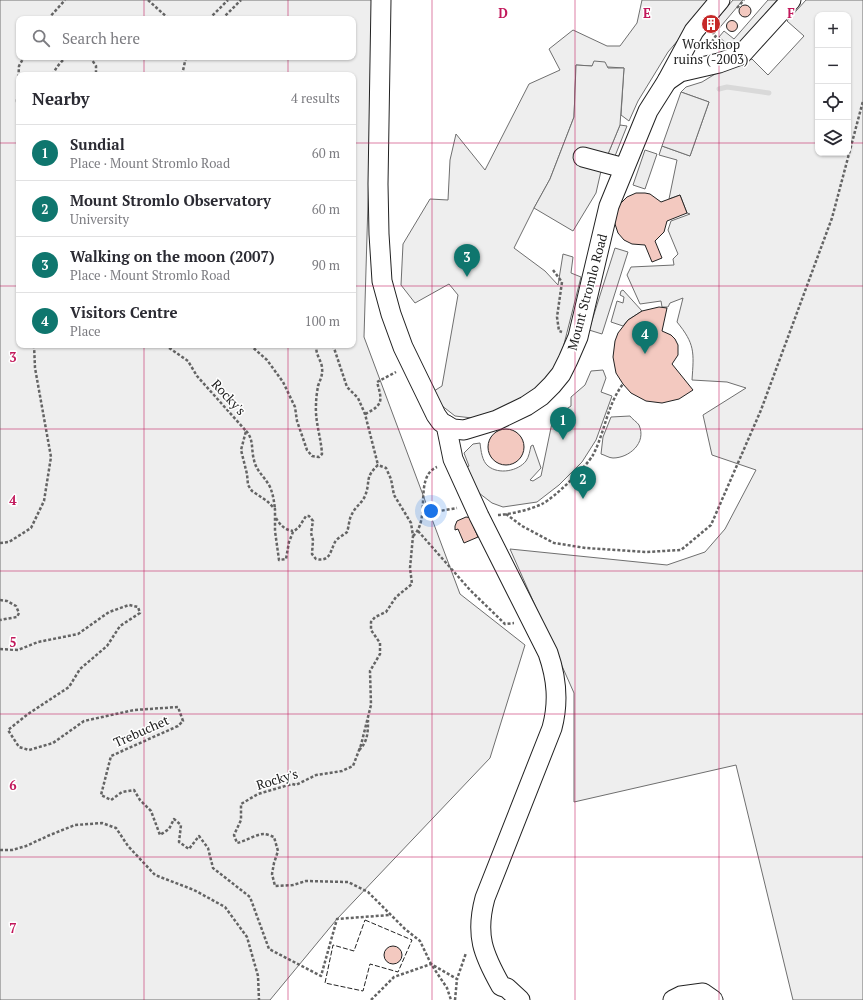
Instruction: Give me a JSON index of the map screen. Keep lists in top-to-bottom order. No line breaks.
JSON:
{"streets":{"street":["Mount Stromlo Road"],"path":["Rocky's","Trebuchet"]},"crossings":[["Rocky's","Trebuchet"]],"places":{"building":["Workshop ruins (-2003)"]},"page":{"map_buttons":["+","−"],"search":"Search here","heading":["Nearby","4 results"],"list":[{"mark":"1","name":"Sundial","note":"Place · Mount Stromlo Road","value":"60 m"},{"mark":"2","name":"Mount Stromlo Observatory","note":"University","value":"60 m"},{"mark":"3","name":"Walking on the moon (2007)","note":"Place · Mount Stromlo Road","value":"90 m"},{"mark":"4","name":"Visitors Centre","note":"Place","value":"100 m"}],"pins":["3","4","1","2"]},"grid":{"columns":["D","E","F"],"rows":["3","4","5","6","7"]}}
